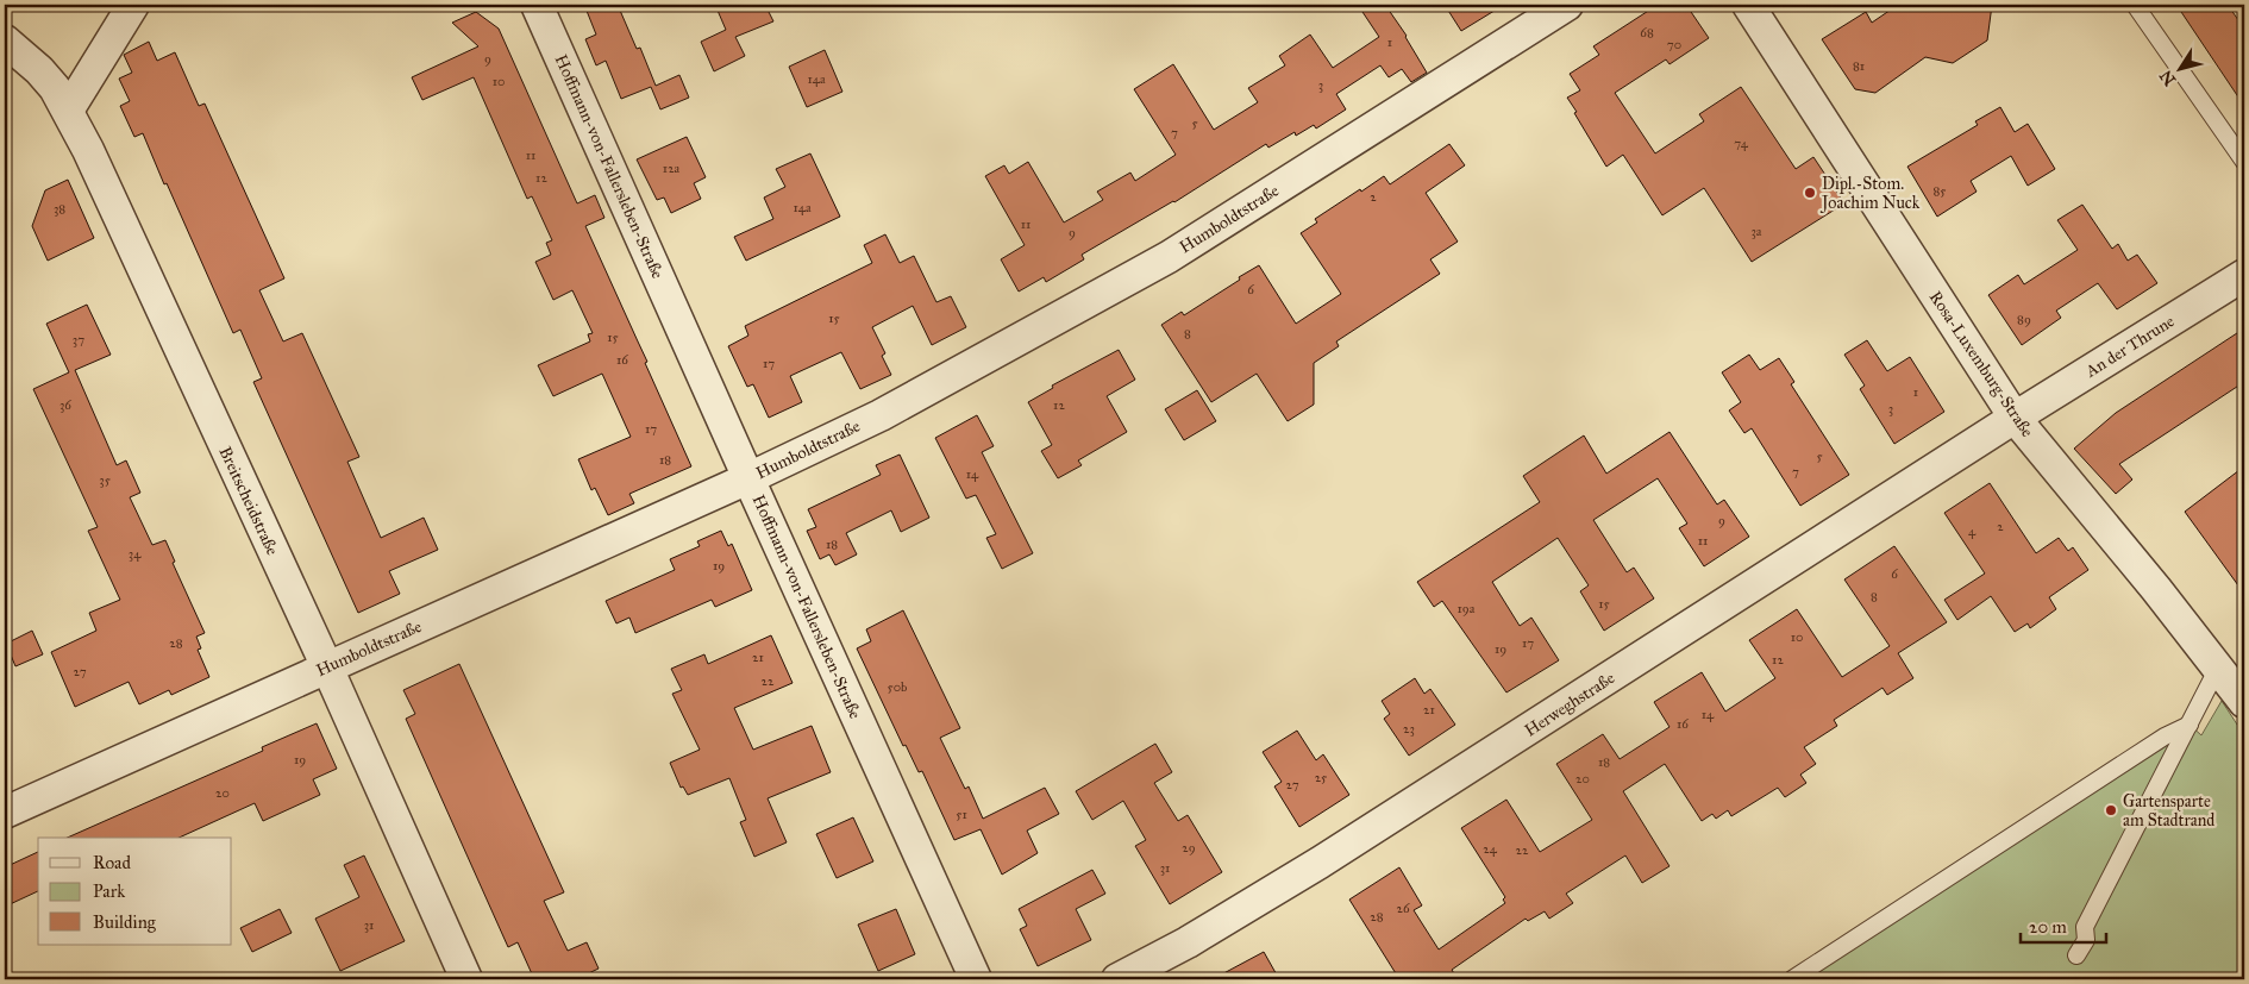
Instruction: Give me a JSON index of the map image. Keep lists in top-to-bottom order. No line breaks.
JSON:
{"streets":{"street":["Hoffmann-von-Fallersleben-Straße","Humboldtstraße","An der Thrune","Rosa-Luxemburg-Straße","Breitscheidstraße","Herweghstraße"]},"crossings":[["Hoffmann-von-Fallersleben-Straße","Humboldtstraße"],["Humboldtstraße","Breitscheidstraße"],["An der Thrune","Rosa-Luxemburg-Straße"],["An der Thrune","Herweghstraße"],["Rosa-Luxemburg-Straße","Herweghstraße"]],"places":["Dipl.-Stom. Joachim Nuck","Gartensparte am Stadtrand"],"house_numbers":["68","1","70","9","81","14a","10","3","5","7","74","11","12a","12","85","2","14a","38","11","3a","9","6","15","89","8","15","37","16","17","1","36","12","3","17","5","18","7","14","35","9","2","4","11","18","34","19","6","8","15","19a","10","28","17","19","21","12","27","22","50b","21","14","16","23","19","18","25","20","27","20","51","29","24","22","31","26","28","31"],"legend":["Road","Park","Building"],"scale_bar":"20 m","north":"bottom left"}
